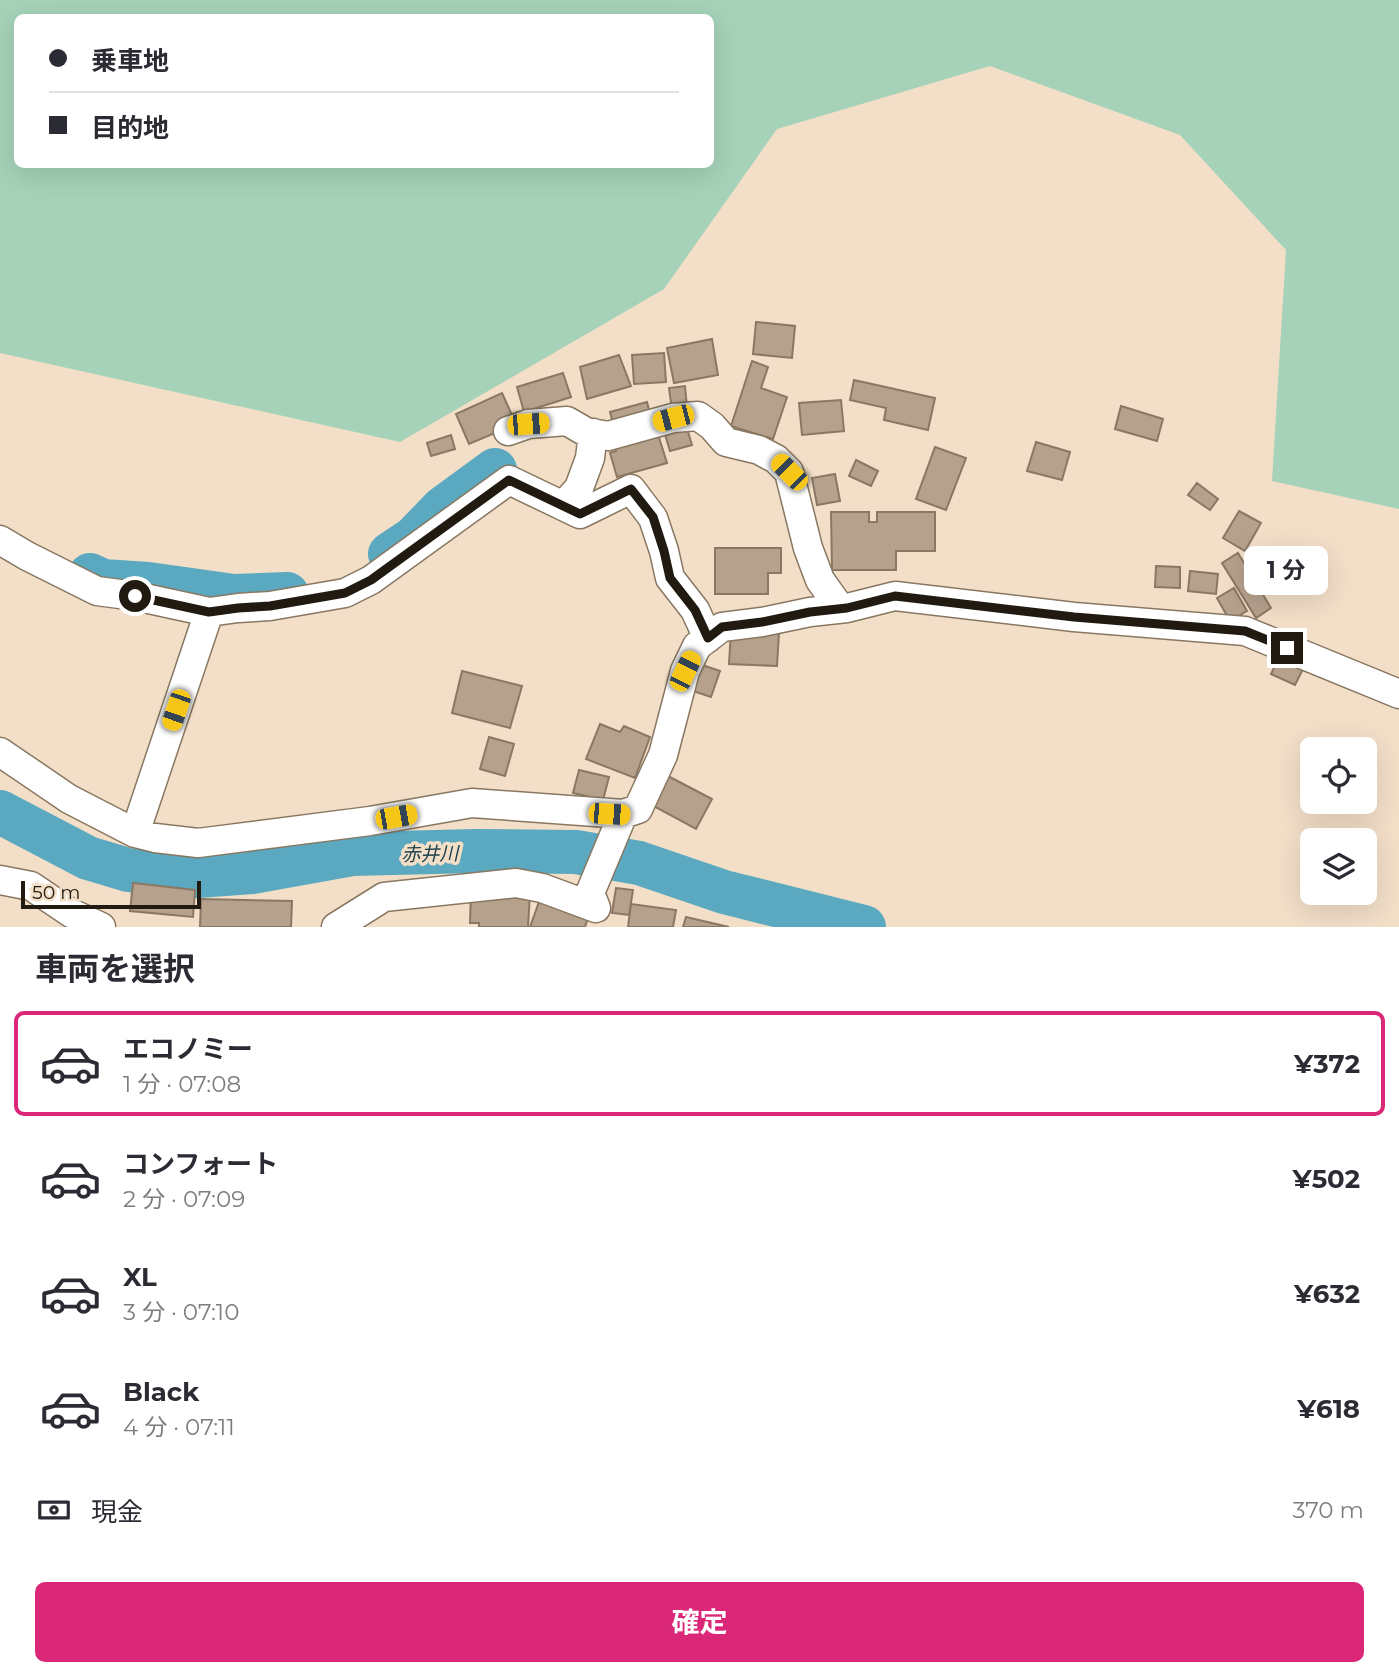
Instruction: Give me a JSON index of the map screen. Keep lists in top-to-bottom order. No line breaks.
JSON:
{"water":["赤井川"],"scale_bar":"50 m","page":{"banner":["乗車地","目的地"],"bubble":"1 分","scale":"50 m","heading":"車両を選択","list":[{"name":"エコノミー","note":"1 分 · 07:08","value":"¥372"},{"name":"コンフォート","note":"2 分 · 07:09","value":"¥502"},{"name":"XL","note":"3 分 · 07:10","value":"¥632"},{"name":"Black","note":"4 分 · 07:11","value":"¥618"}],"pay":["現金","370 m"],"buttons":"確定"}}
